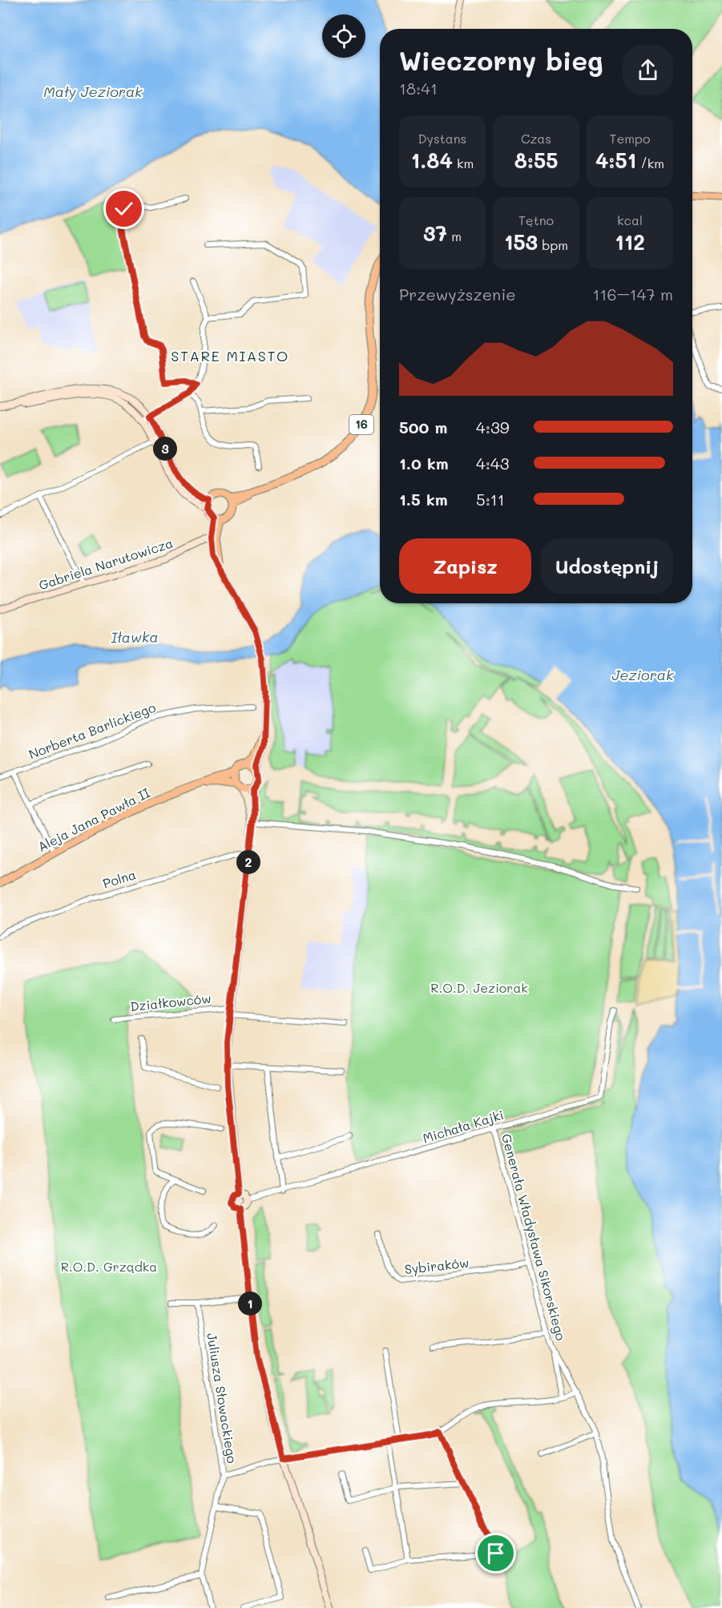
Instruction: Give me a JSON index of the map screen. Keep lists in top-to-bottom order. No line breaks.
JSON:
{"streets":{"main road":["16","Aleja Jana Pawła II"],"street":["Gabriela Narutowicza","Norberta Barlickiego","Polna","Działkowców","Michała Kajki","Generała Władysława Sikorskiego","Sybiraków","Juliusza Słowackiego"]},"crossings":[["Michała Kajki","Generała Władysława Sikorskiego"],["Generała Władysława Sikorskiego","Sybiraków"]],"districts":["STARE MIASTO"],"water":["Mały Jeziorak","Iławka","Jeziorak"],"parks":["R.O.D. Jeziorak","R.O.D. Grządka"],"page":{"heading":["Wieczorny bieg","18:41"],"stats":[["Dystans","1.84 km"],["Czas","8:55"],["Tempo","4:51 /km"],["37 m"],["Tętno","153 bpm"],["kcal","112"]],"chart":["Przewyższenie","116–147 m"],"list":[{"name":"500 m","note":"4:39"},{"name":"1.0 km","note":"4:43"},{"name":"1.5 km","note":"5:11"}],"pins":["3","2","1"],"buttons":["Zapisz","Udostępnij"]}}
